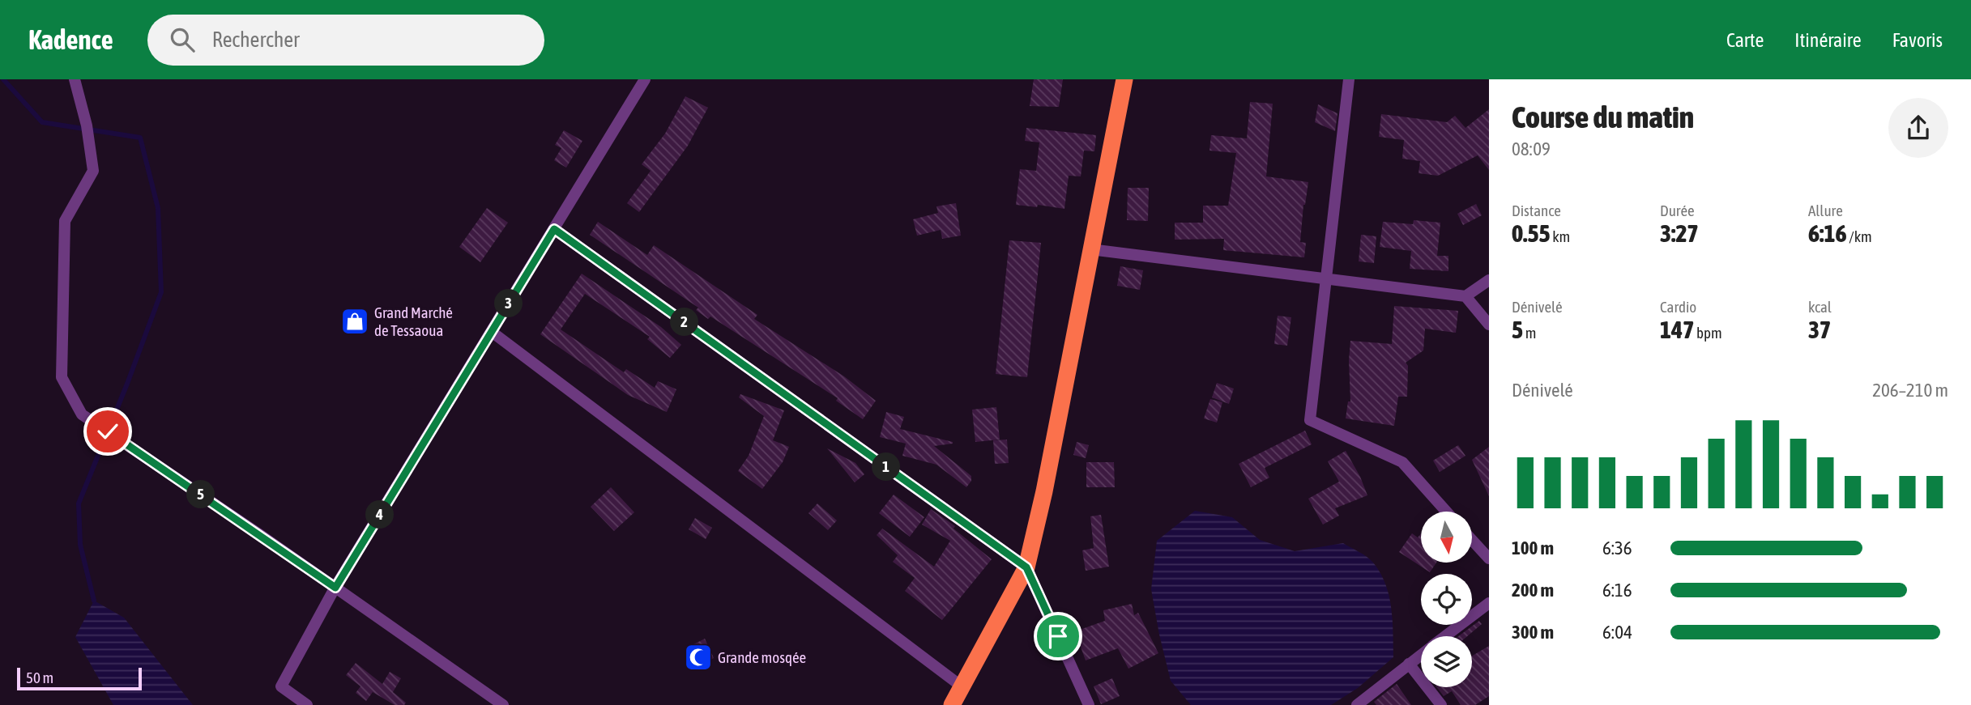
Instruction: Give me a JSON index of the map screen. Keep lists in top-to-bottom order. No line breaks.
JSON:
{"places":{"shop":["Grand Marché de Tessaoua"],"mosque":["Grande mosqée"]},"scale_bar":"50 m","north":"bottom","page":{"header":"Kadence","search":"Rechercher","nav":["Carte","Itinéraire","Favoris"],"heading":["Course du matin","08:09"],"stats":[["Distance","0.55 km"],["Durée","3:27"],["Allure","6:16 /km"],["Dénivelé","5 m"],["Cardio","147 bpm"],["kcal","37"]],"pins":["3","2","1","5","4"],"chart":["Dénivelé","206–210 m"],"list":[{"name":"100 m","note":"6:36"},{"name":"200 m","note":"6:16"},{"name":"300 m","note":"6:04"}],"scale":"50 m"}}
